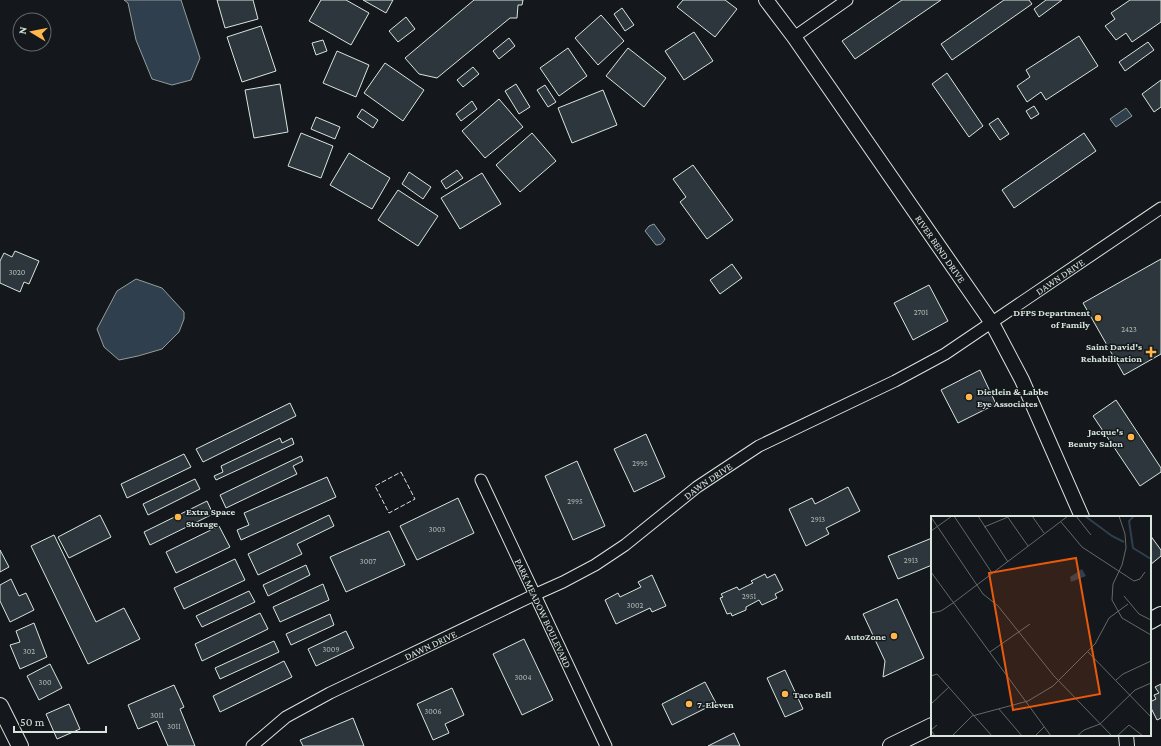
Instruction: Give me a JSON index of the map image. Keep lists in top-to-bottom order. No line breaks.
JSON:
{"streets":{"street":["RIVER BEND DRIVE","DAWN DRIVE","PARK MEADOW BOULEVARD"]},"crossings":[["RIVER BEND DRIVE","DAWN DRIVE"],["DAWN DRIVE","PARK MEADOW BOULEVARD"]],"places":{"other":["DFPS Department of Family","Dietlein & Labbe Eye Associates","Jacque's Beauty Salon","Extra Space Storage","AutoZone","Taco Bell","7-Eleven"],"health":["Saint David's Rehabilitation"]},"house_numbers":["3020","2701","2423","2995","2995","2913","3003","2913","3007","2951","3002","3009","302","3004","300","3006","3011","3011"],"scale_bar":"50 m","north":"left"}
